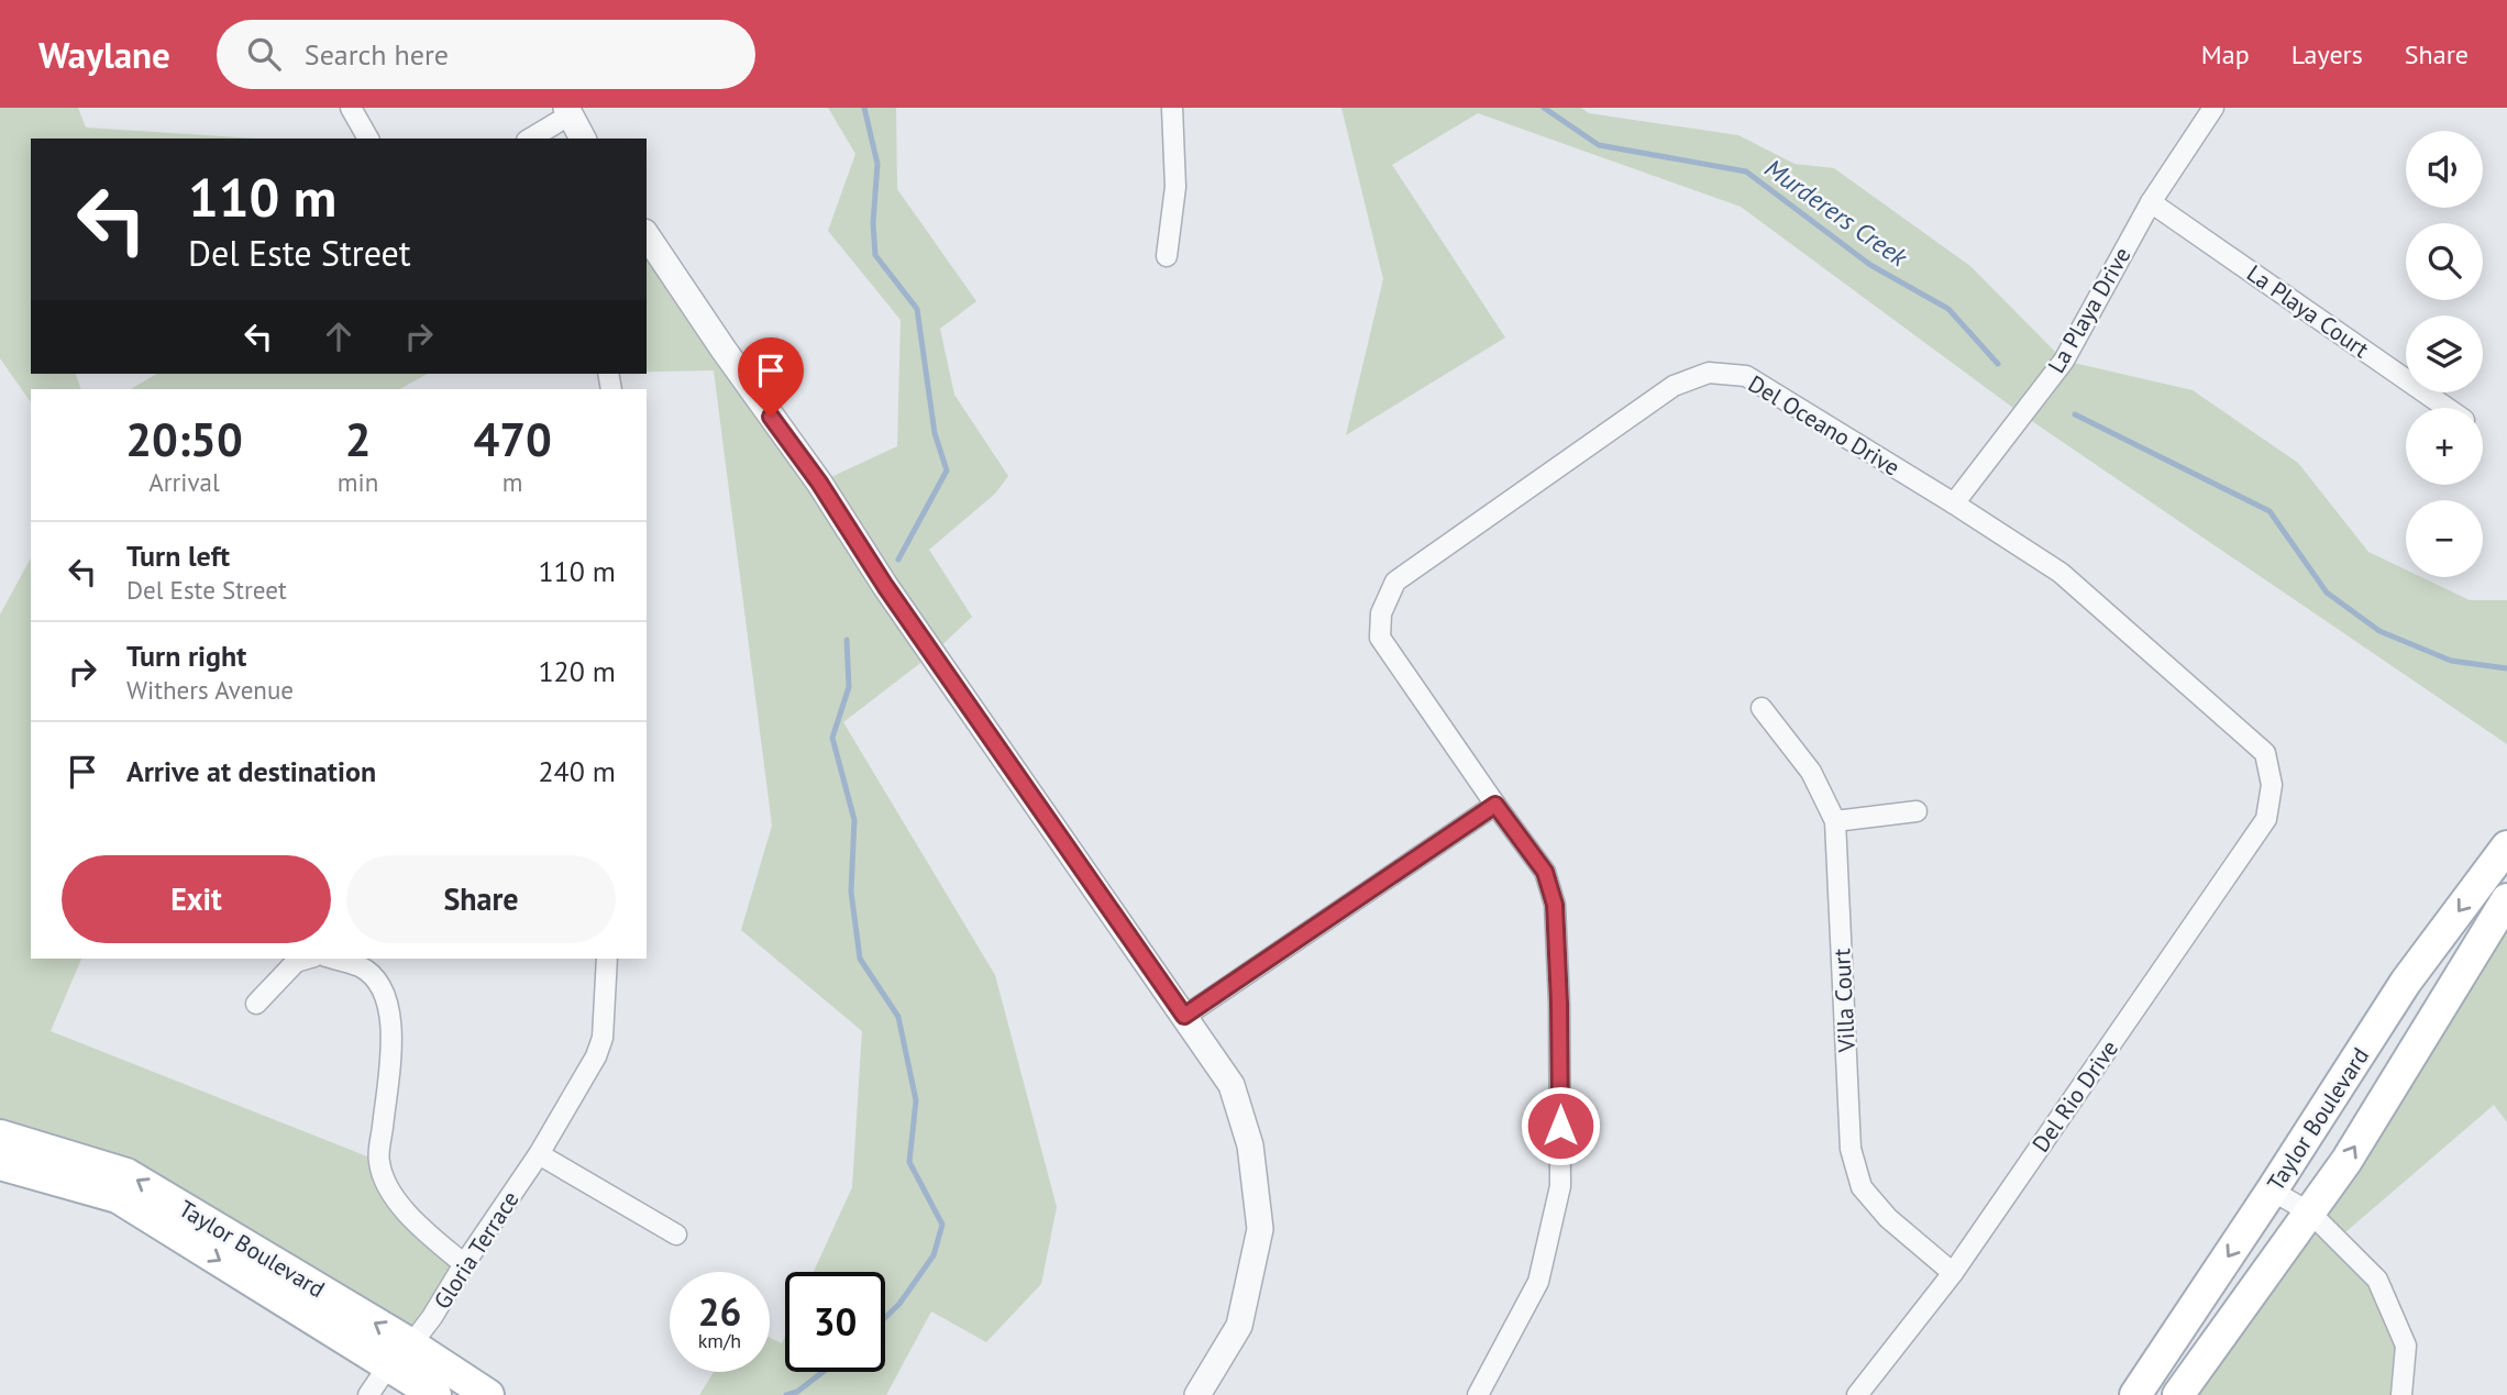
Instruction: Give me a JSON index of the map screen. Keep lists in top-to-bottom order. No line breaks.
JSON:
{"streets":{"main road":["Taylor Boulevard"],"street":["La Playa Drive","La Playa Court","Del Oceano Drive","Villa Court","Del Rio Drive","Gloria Terrace"]},"crossings":[["La Playa Drive","La Playa Court"],["La Playa Drive","Del Oceano Drive"],["Del Oceano Drive","Del Rio Drive"],["Villa Court","Del Rio Drive"],["Taylor Boulevard","Gloria Terrace"]],"water":["Murderers Creek"],"page":{"header":"Waylane","search":"Search here","nav":["Map","Layers","Share"],"map_buttons":["+","−"],"turn":["110 m","Del Este Street"],"eta":["20:50","Arrival","2","min","470","m"],"list":[{"name":"Turn left","note":"Del Este Street","value":"110 m"},{"name":"Turn right","note":"Withers Avenue","value":"120 m"},{"name":"Arrive at destination","value":"240 m"}],"buttons":["Exit","Share"],"speed":"26 km/h","limit":"30"}}
